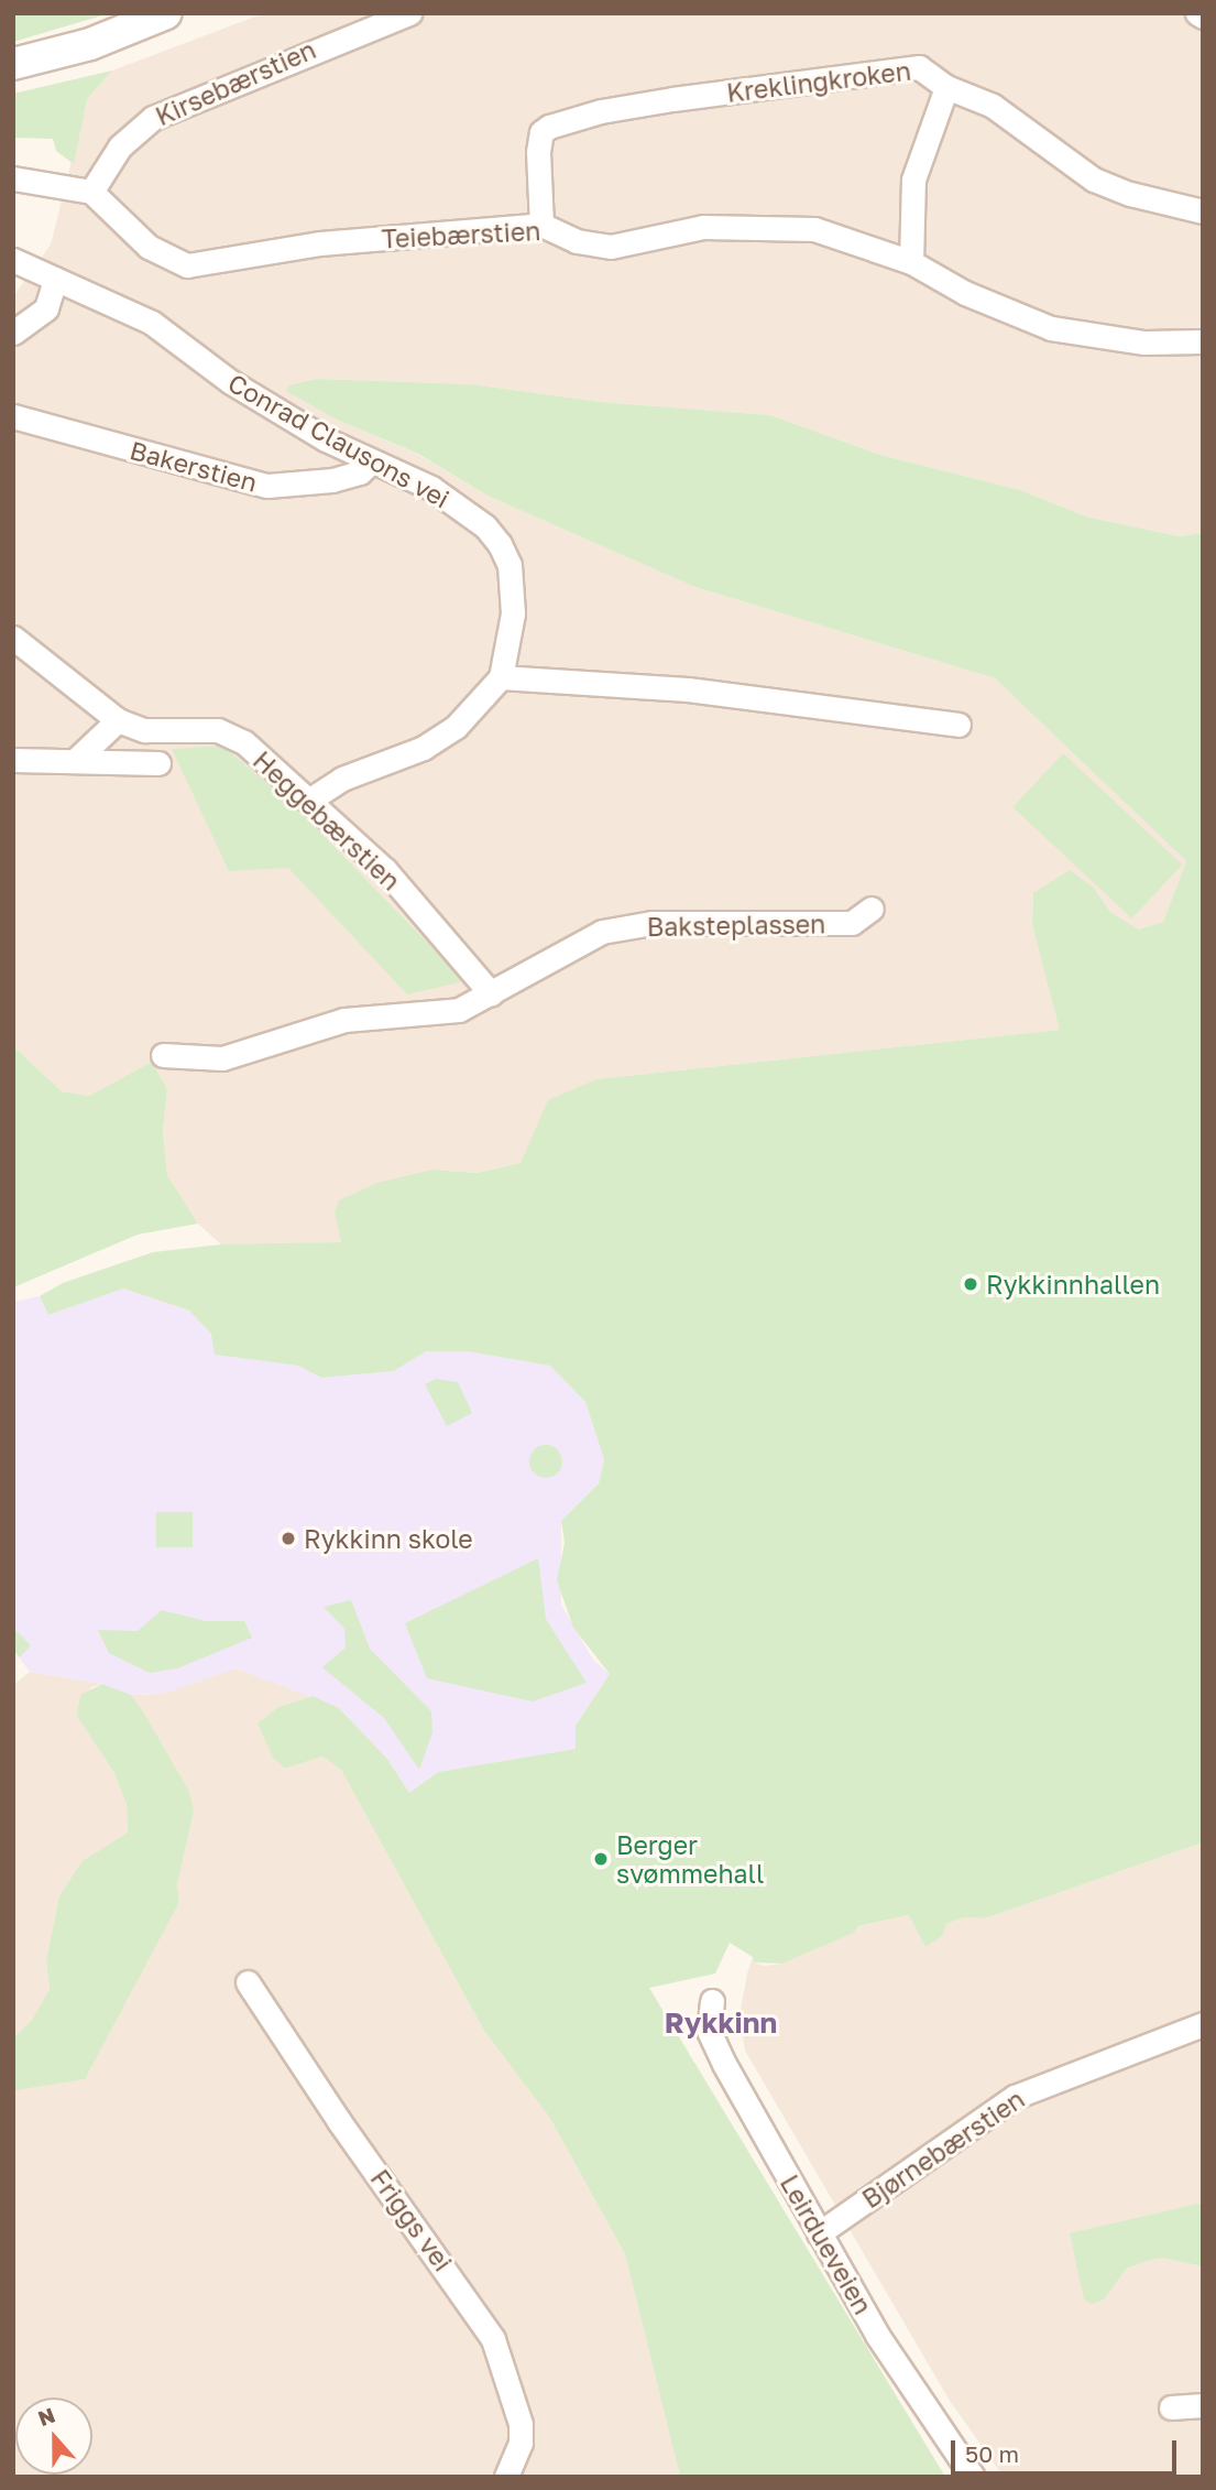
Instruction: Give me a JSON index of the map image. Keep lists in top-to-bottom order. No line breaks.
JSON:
{"streets":{"street":["Kreklingkroken","Kirsebærstien","Teiebærstien","Conrad Clausons vei","Bakerstien","Heggebærstien","Baksteplassen","Bjørnebærstien","Friggs vei","Leirdueveien"]},"crossings":[["Kreklingkroken","Teiebærstien"],["Kirsebærstien","Teiebærstien"],["Conrad Clausons vei","Bakerstien"],["Heggebærstien","Baksteplassen"],["Bjørnebærstien","Leirdueveien"]],"districts":["Rykkinn"],"places":["Rykkinnhallen","Rykkinn skole","Berger svømmehall"],"scale_bar":"50 m","north":"top"}
